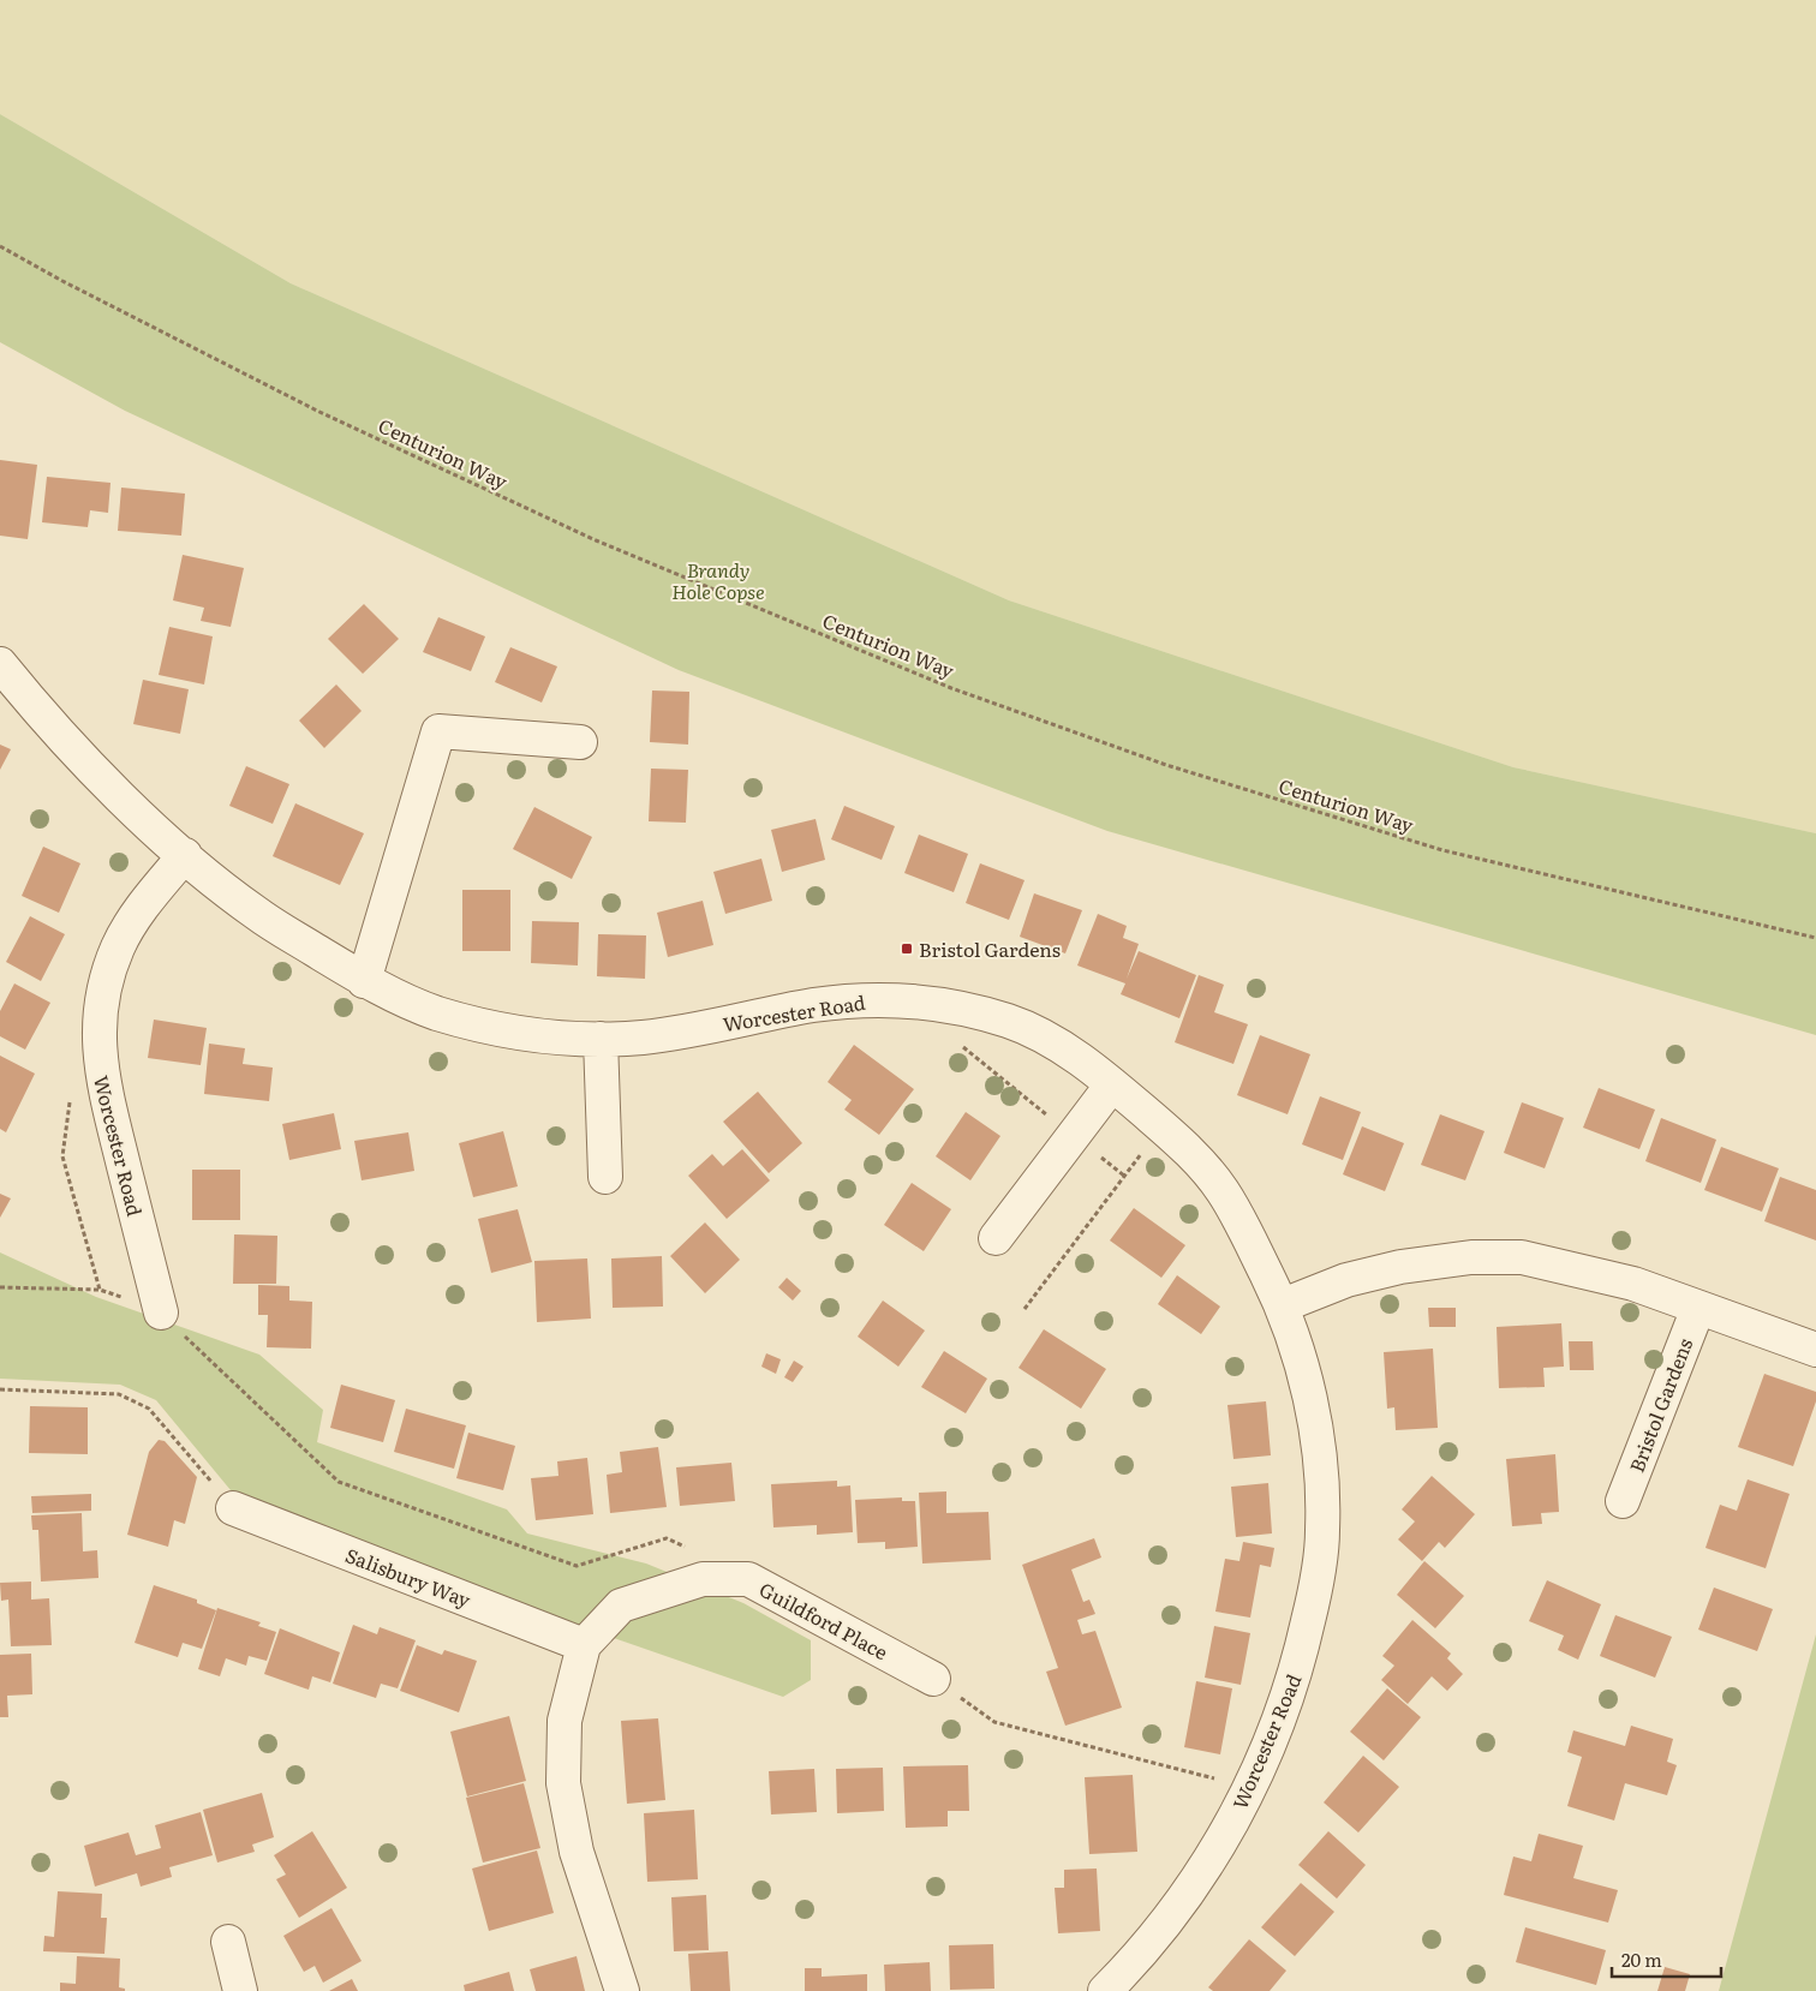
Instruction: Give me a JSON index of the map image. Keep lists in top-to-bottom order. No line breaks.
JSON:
{"streets":{"street":["Worcester Road","Bristol Gardens","Salisbury Way","Guildford Place"],"path":["Centurion Way"]},"crossings":[["Salisbury Way","Guildford Place"]],"parks":["Brandy Hole Copse"],"places":{"transit":["Bristol Gardens"]},"scale_bar":"20 m"}
